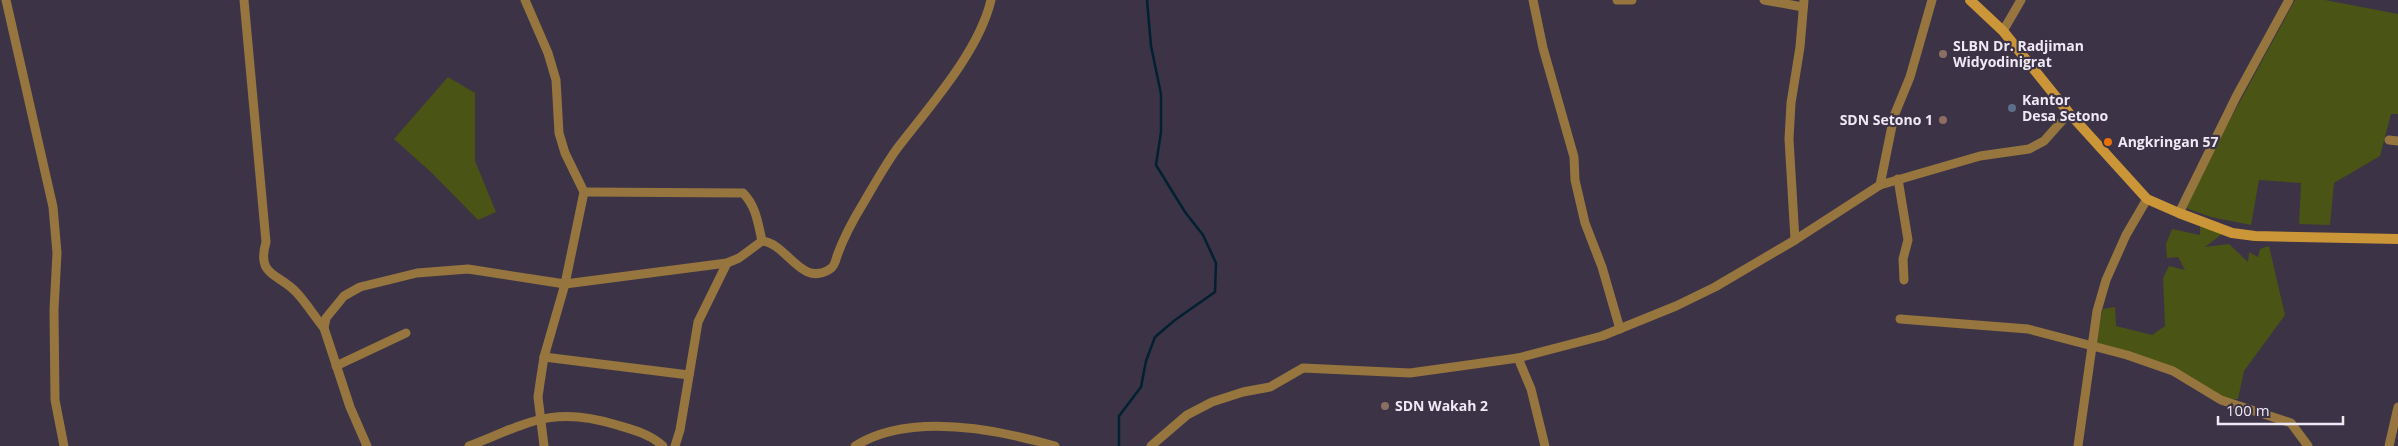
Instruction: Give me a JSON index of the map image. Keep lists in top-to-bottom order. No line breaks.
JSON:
{"places":["SLBN Dr. Radjiman Widyodinigrat","Kantor Desa Setono","SDN Setono 1","Angkringan 57","SDN Wakah 2"],"scale_bar":"100 m"}
